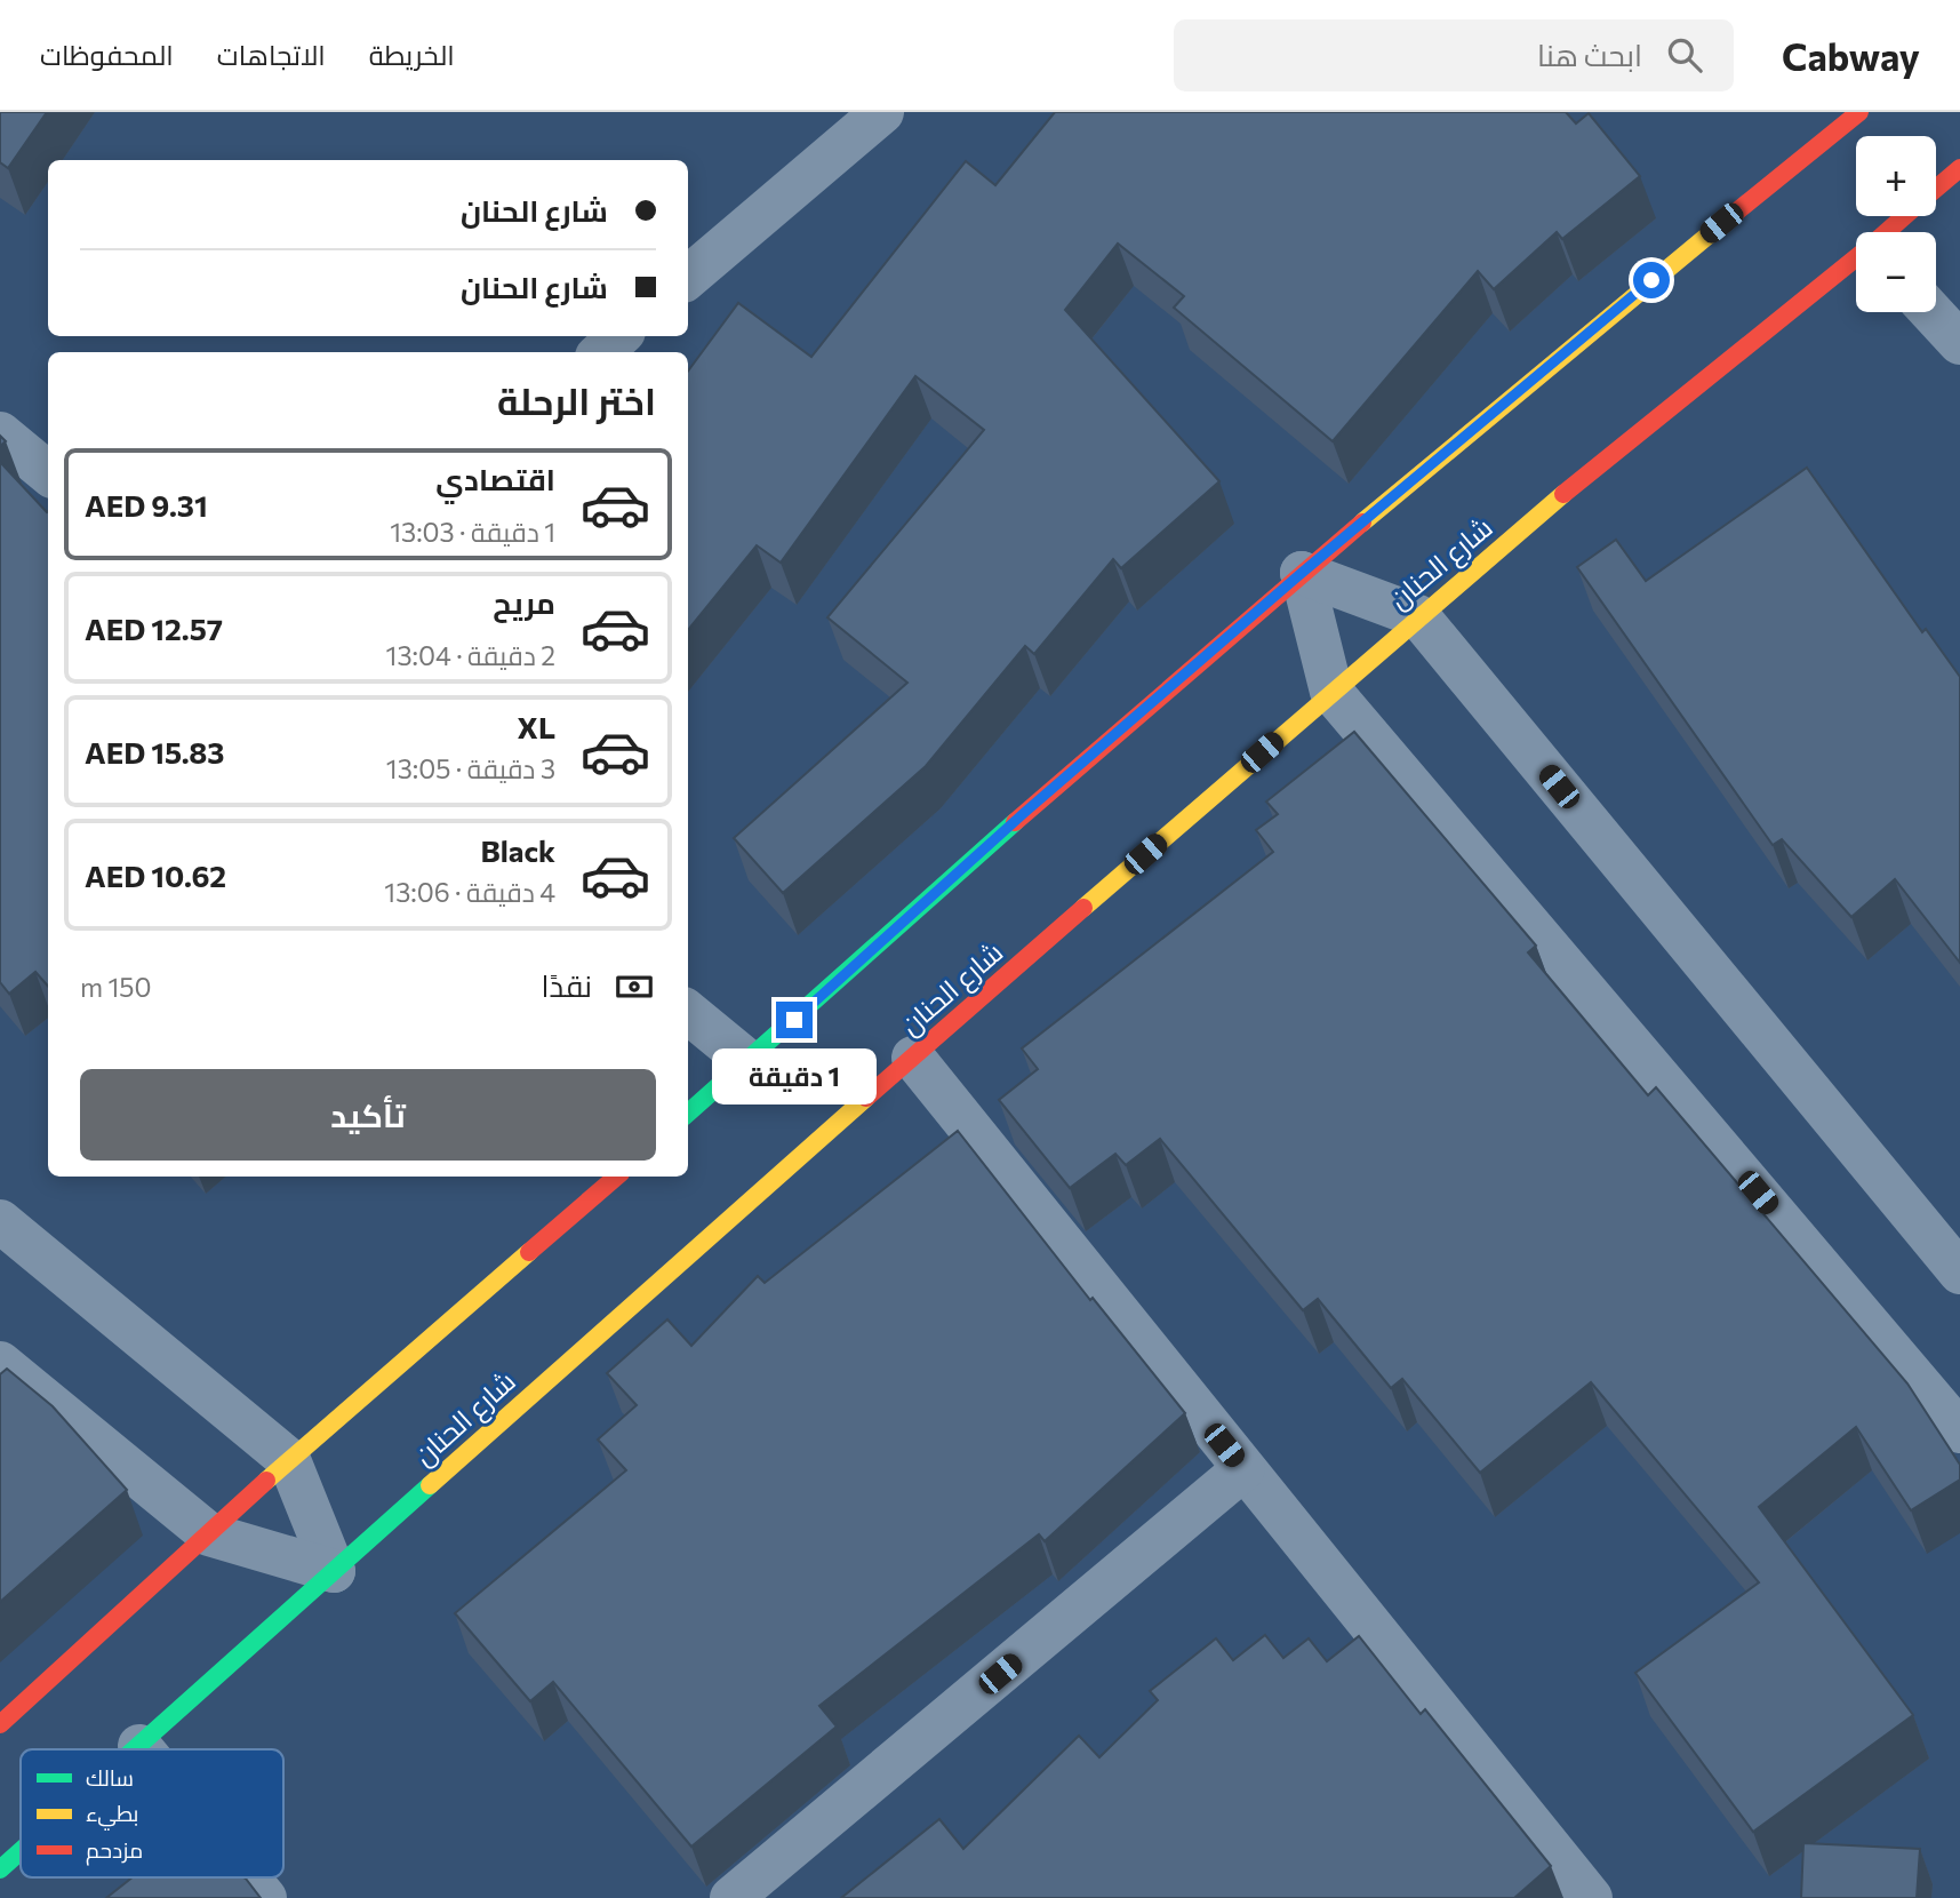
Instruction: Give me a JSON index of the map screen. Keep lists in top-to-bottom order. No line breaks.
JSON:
{"streets":{"street":["شارع الحنان"]},"legend":["سالك","بطيء","مزدحم"],"page":{"header":"Cabway","search":"ابحث هنا","nav":["الخريطة","الاتجاهات","المحفوظات"],"map_buttons":["+","−"],"banner":["شارع الحنان","شارع الحنان"],"heading":"اختر الرحلة","list":[{"name":"اقتصادي","note":"1 دقيقة · 13:03","value":"AED 9.31"},{"name":"مريح","note":"2 دقيقة · 13:04","value":"AED 12.57"},{"name":"XL","note":"3 دقيقة · 13:05","value":"AED 15.83"},{"name":"Black","note":"4 دقيقة · 13:06","value":"AED 10.62"}],"pay":["نقدًا","150 m"],"bubble":"1 دقيقة","buttons":"تأكيد"}}
